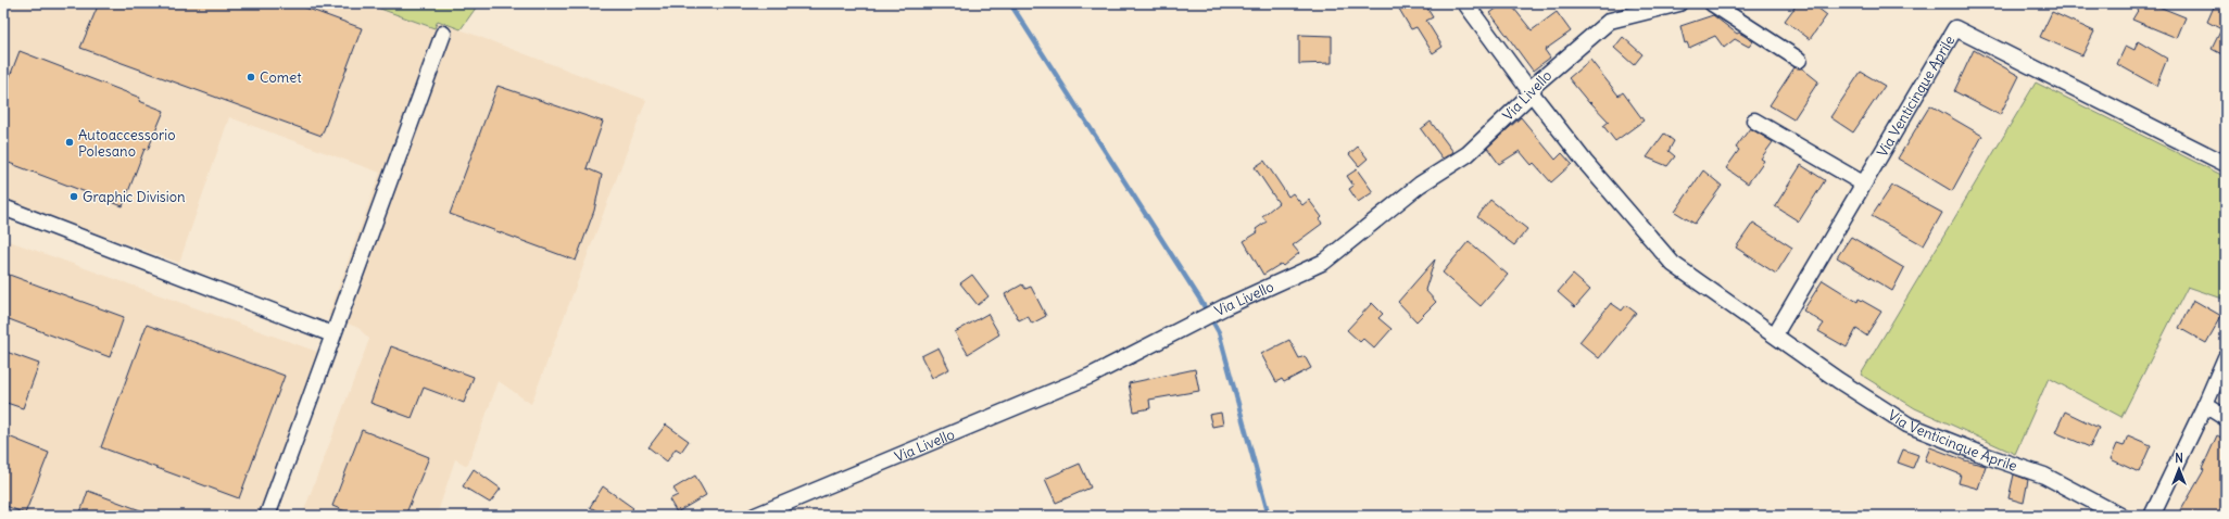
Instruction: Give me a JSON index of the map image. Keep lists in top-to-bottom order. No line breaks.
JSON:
{"streets":{"street":["Via Livello","Via Venticinque Aprile"]},"crossings":[["Via Livello","Via Venticinque Aprile"]],"places":["Comet","Autoaccessorio Polesano","Graphic Division"],"north":"top"}
